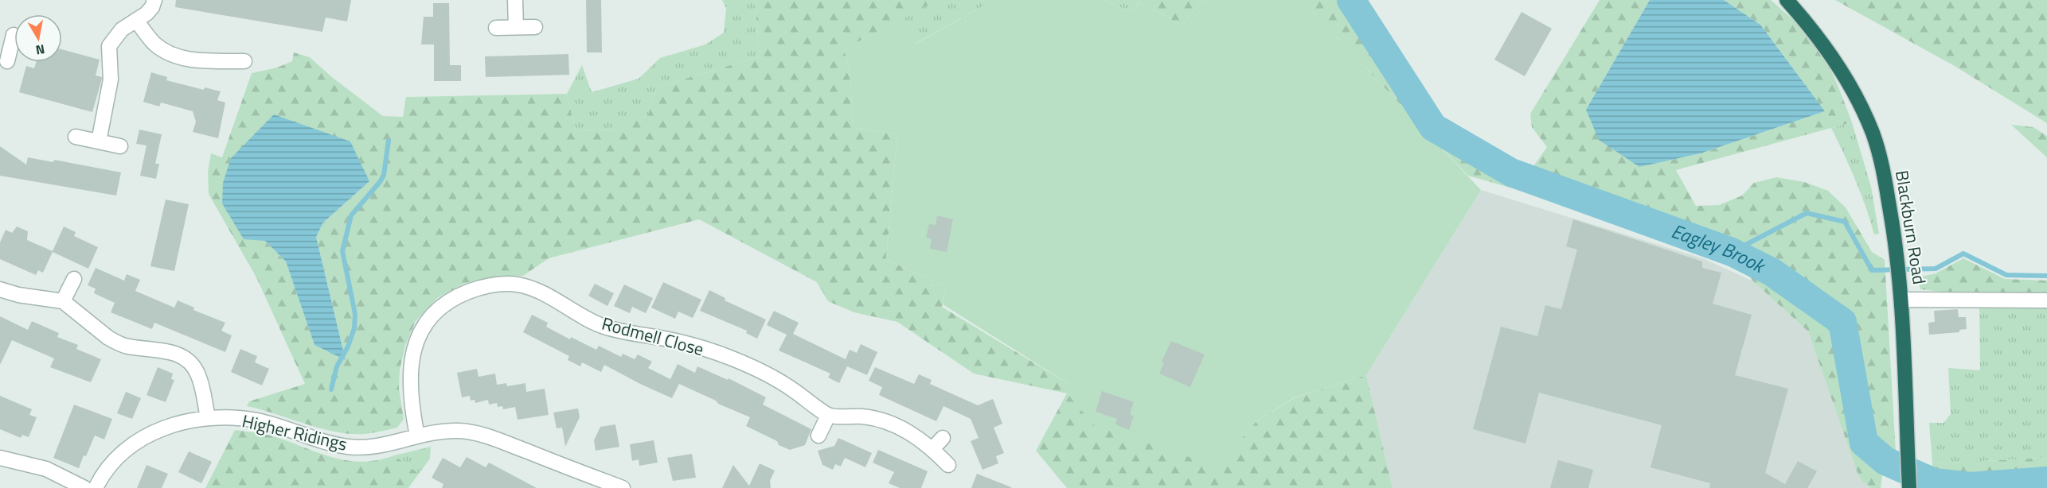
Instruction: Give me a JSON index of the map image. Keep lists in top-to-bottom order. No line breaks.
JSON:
{"streets":{"highway":["Blackburn Road"],"street":["Rodmell Close","Higher Ridings"]},"crossings":[["Rodmell Close","Higher Ridings"]],"water":["Eagley Brook"],"north":"bottom"}
